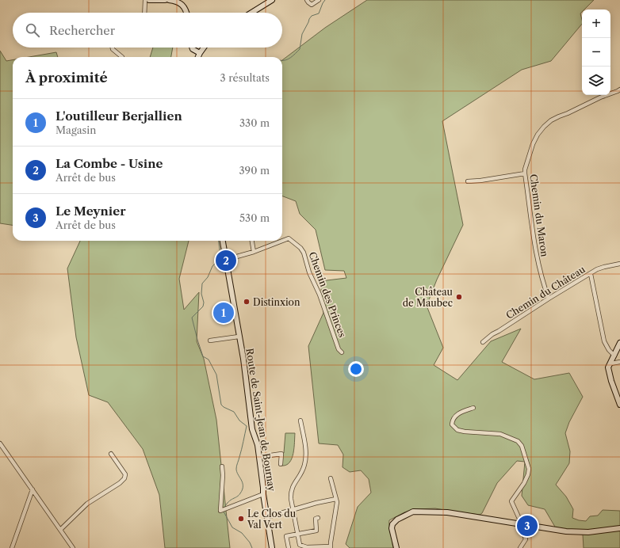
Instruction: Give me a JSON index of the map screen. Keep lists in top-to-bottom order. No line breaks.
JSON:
{"streets":{"street":["Chemin du Maron","Chemin du Château","Chemin des Princes","Route de Saint-Jean de Bournay"]},"crossings":[["Chemin du Maron","Chemin du Château"],["Chemin des Princes","Route de Saint-Jean de Bournay"]],"places":["Château de Maubec","Distinxion","Le Clos du Val Vert"],"page":{"map_buttons":["+","−"],"search":"Rechercher","heading":["À proximité","3 résultats"],"list":[{"mark":"1","name":"L'outilleur Berjallien","note":"Magasin","value":"330 m"},{"mark":"2","name":"La Combe - Usine","note":"Arrêt de bus","value":"390 m"},{"mark":"3","name":"Le Meynier","note":"Arrêt de bus","value":"530 m"}],"pins":["2","1","3"]}}
